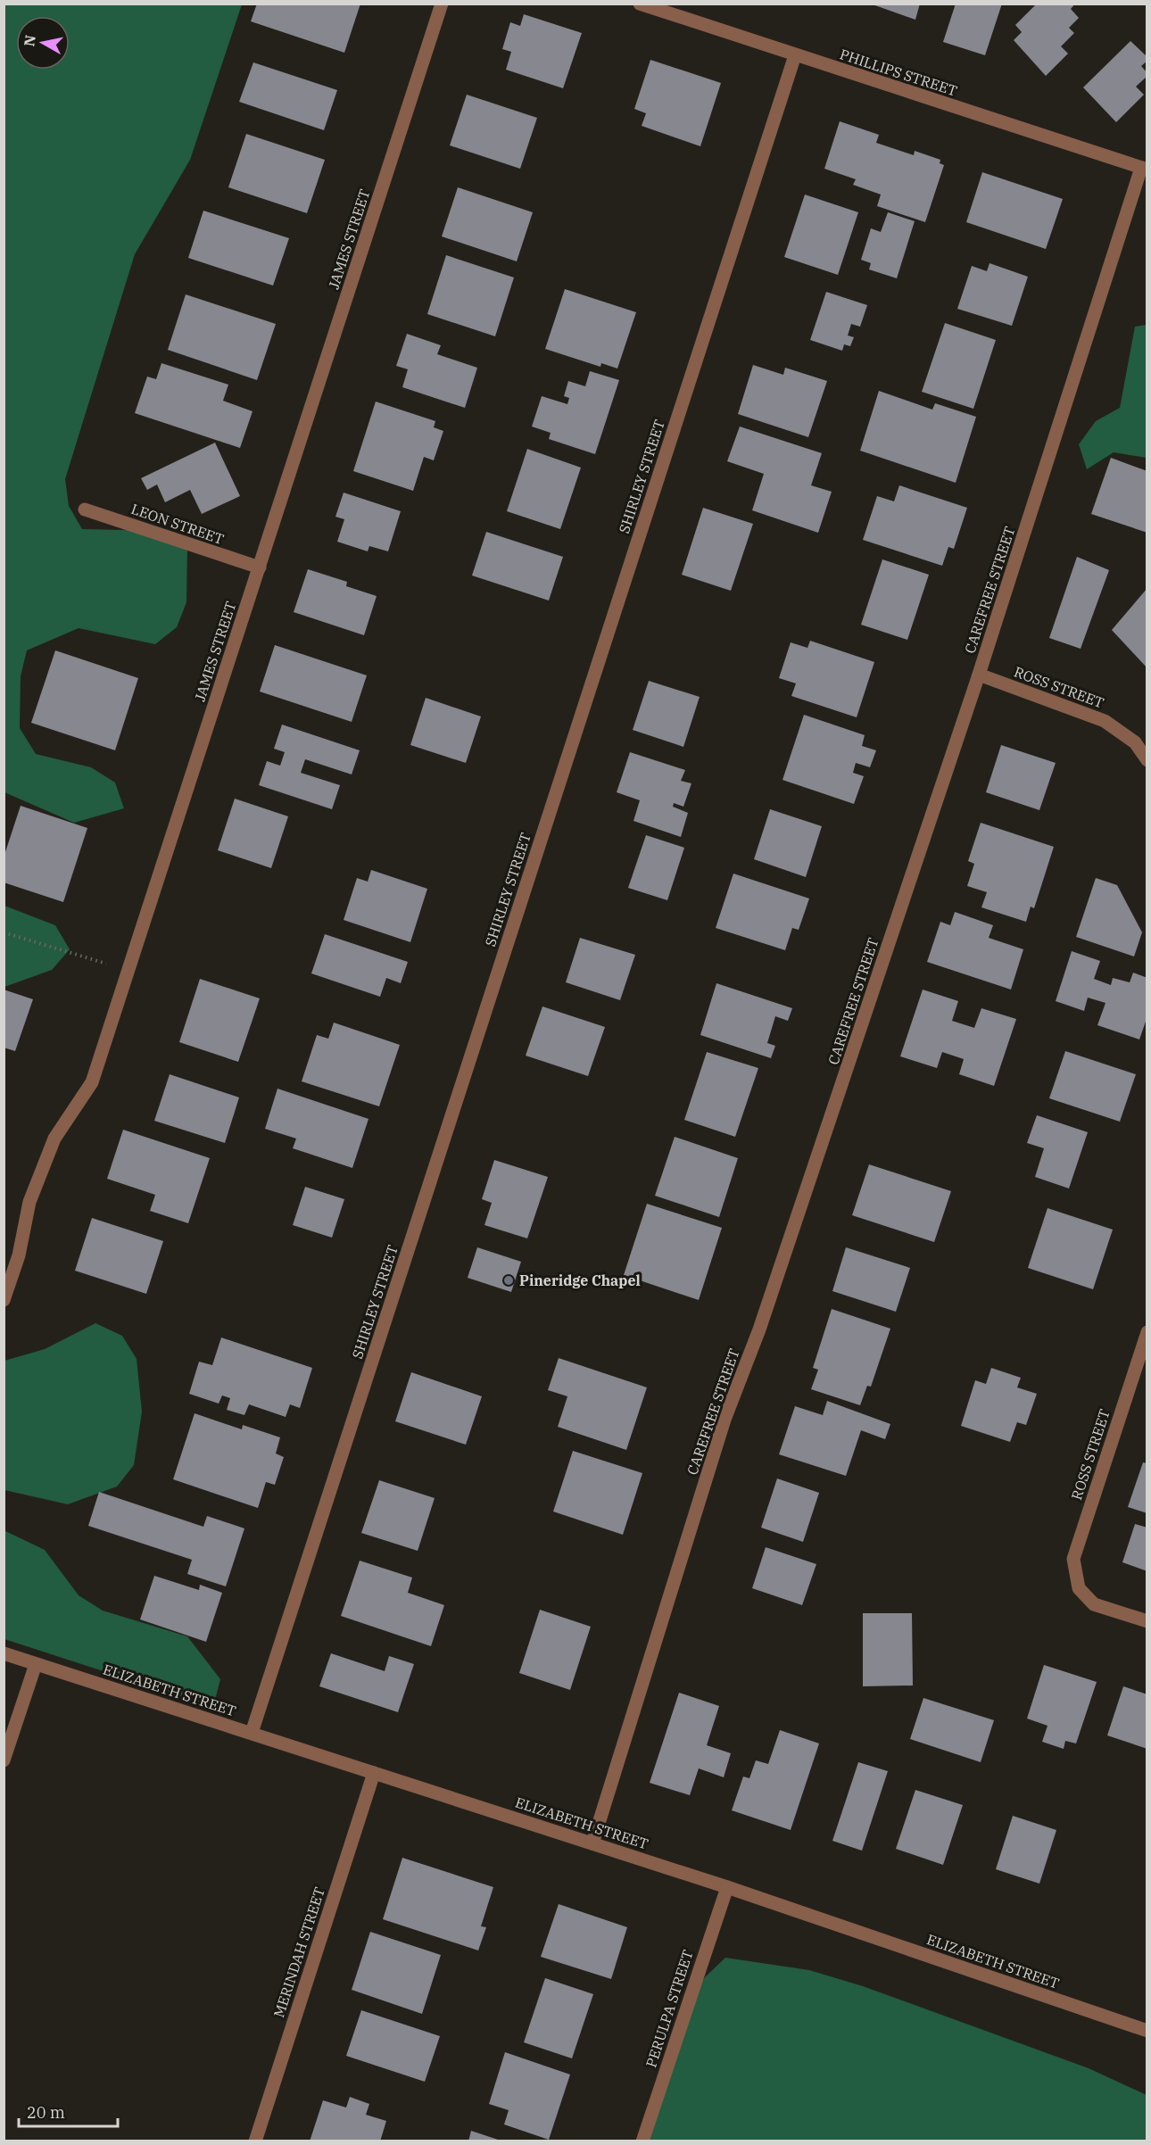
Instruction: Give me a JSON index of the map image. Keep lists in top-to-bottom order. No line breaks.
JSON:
{"streets":{"street":["PHILLIPS STREET","JAMES STREET","SHIRLEY STREET","LEON STREET","CAREFREE STREET","ROSS STREET","ELIZABETH STREET","MERINDAH STREET","PERULPA STREET"]},"crossings":[["PHILLIPS STREET","SHIRLEY STREET"],["PHILLIPS STREET","CAREFREE STREET"],["JAMES STREET","LEON STREET"],["SHIRLEY STREET","ELIZABETH STREET"],["CAREFREE STREET","ROSS STREET"],["CAREFREE STREET","ELIZABETH STREET"],["ELIZABETH STREET","MERINDAH STREET"],["ELIZABETH STREET","PERULPA STREET"]],"places":["Pineridge Chapel"],"scale_bar":"20 m","north":"left"}
